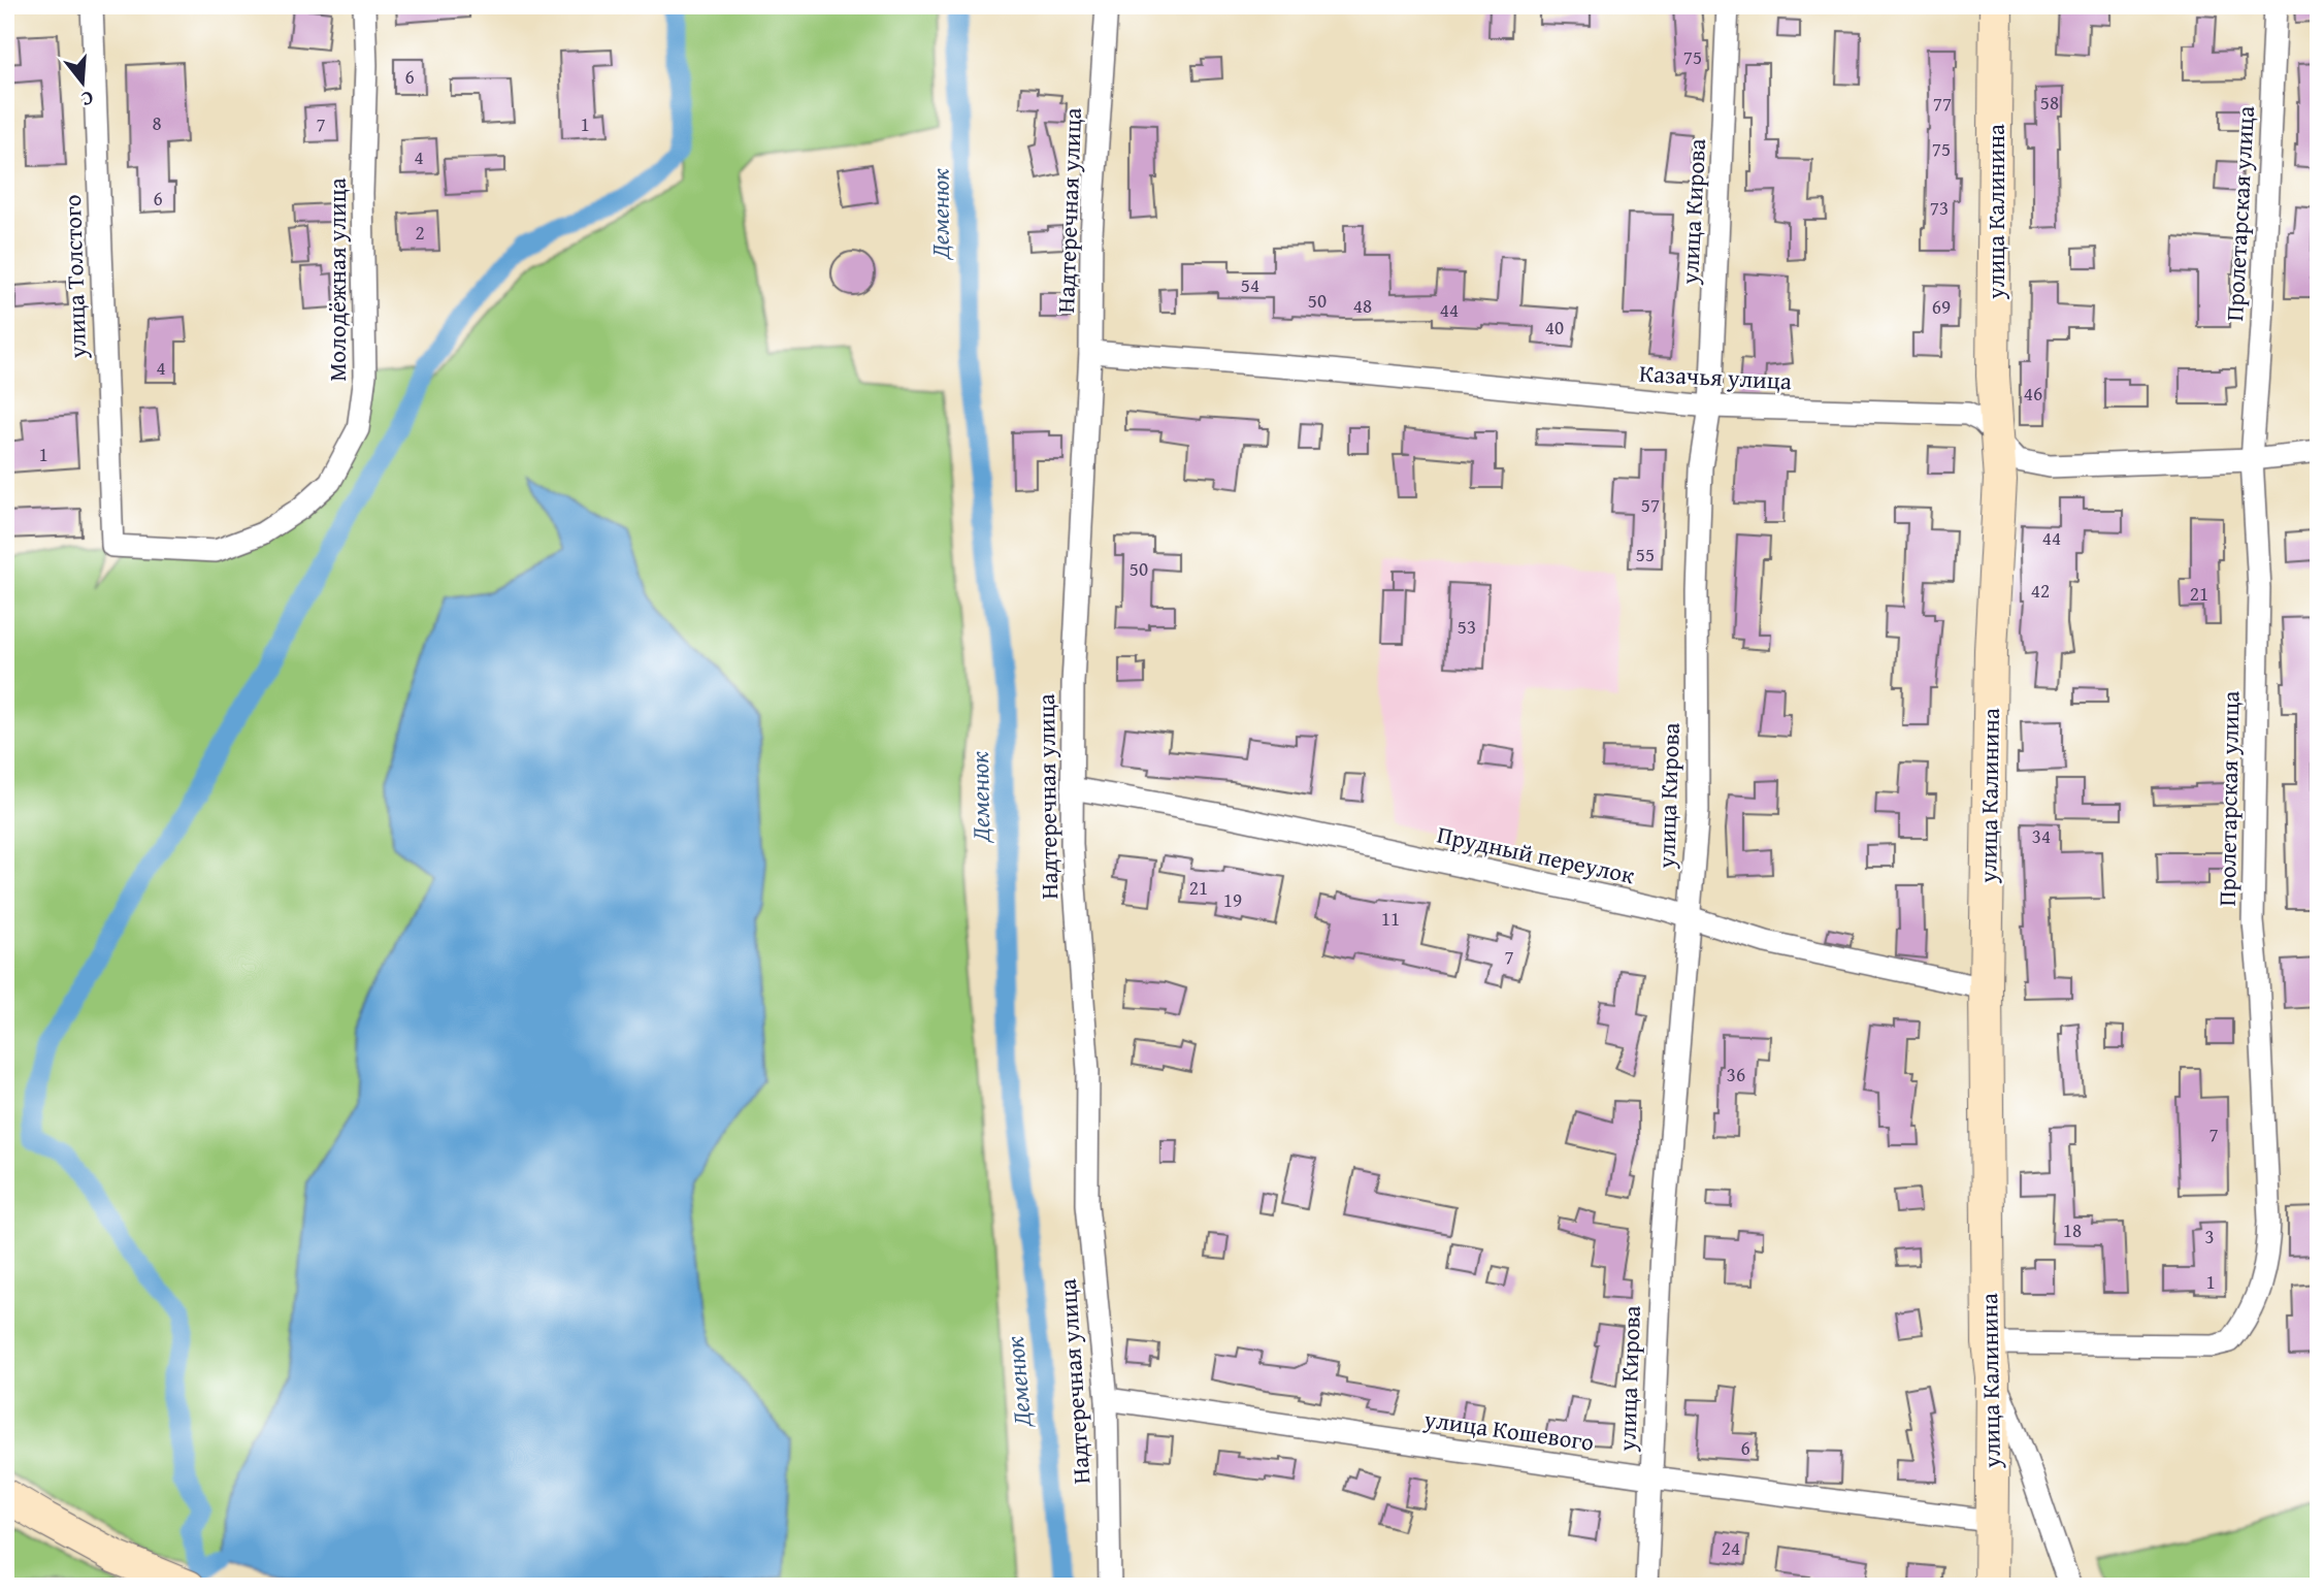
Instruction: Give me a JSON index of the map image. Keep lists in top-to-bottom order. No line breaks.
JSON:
{"streets":{"street":["Надтеречная улица","улица Кирова","улица Калинина","Пролетарская улица","улица Толстого","Молодёжная улица","Казачья улица","Прудный переулок","улица Кошевого"]},"crossings":[["Надтеречная улица","Казачья улица"],["Надтеречная улица","Прудный переулок"],["Надтеречная улица","улица Кошевого"],["улица Кирова","Казачья улица"],["улица Кирова","Прудный переулок"],["улица Кирова","улица Кошевого"],["улица Калинина","Пролетарская улица"],["улица Калинина","Казачья улица"],["улица Калинина","Прудный переулок"],["улица Калинина","улица Кошевого"],["Пролетарская улица","Казачья улица"],["улица Толстого","Молодёжная улица"]],"water":["Деменюк"],"house_numbers":["75","6","58","77","8","7","1","75","4","6","73","2","54","50","48","69","44","40","4","46","1","57","44","55","50","42","21","53","34","21","19","11","7","36","7","18","3","1","6","24"],"north":"bottom"}
